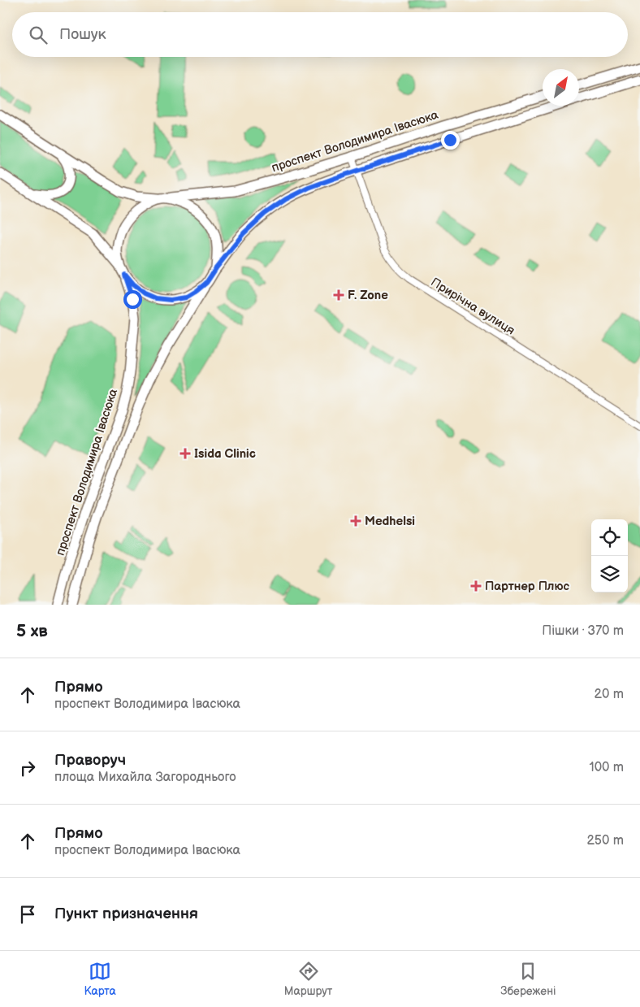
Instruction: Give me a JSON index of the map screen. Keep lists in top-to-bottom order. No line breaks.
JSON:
{"streets":{"main road":["проспект Володимира Івасюка"],"street":["Прирічна вулиця"]},"crossings":[["проспект Володимира Івасюка","Прирічна вулиця"]],"places":{"health":["F. Zone","Isida Clinic","Medhelsi","Партнер Плюс"]},"north":"top right","page":{"search":"Пошук","heading":["5 хв","Пішки · 370 m"],"list":[["Прямо","проспект Володимира Івасюка","20 m"],["Праворуч","площа Михайла Загороднього","100 m"],["Прямо","проспект Володимира Івасюка","250 m"],"Пункт призначення"],"nav":["Карта","Маршрут","Збережені"]}}
